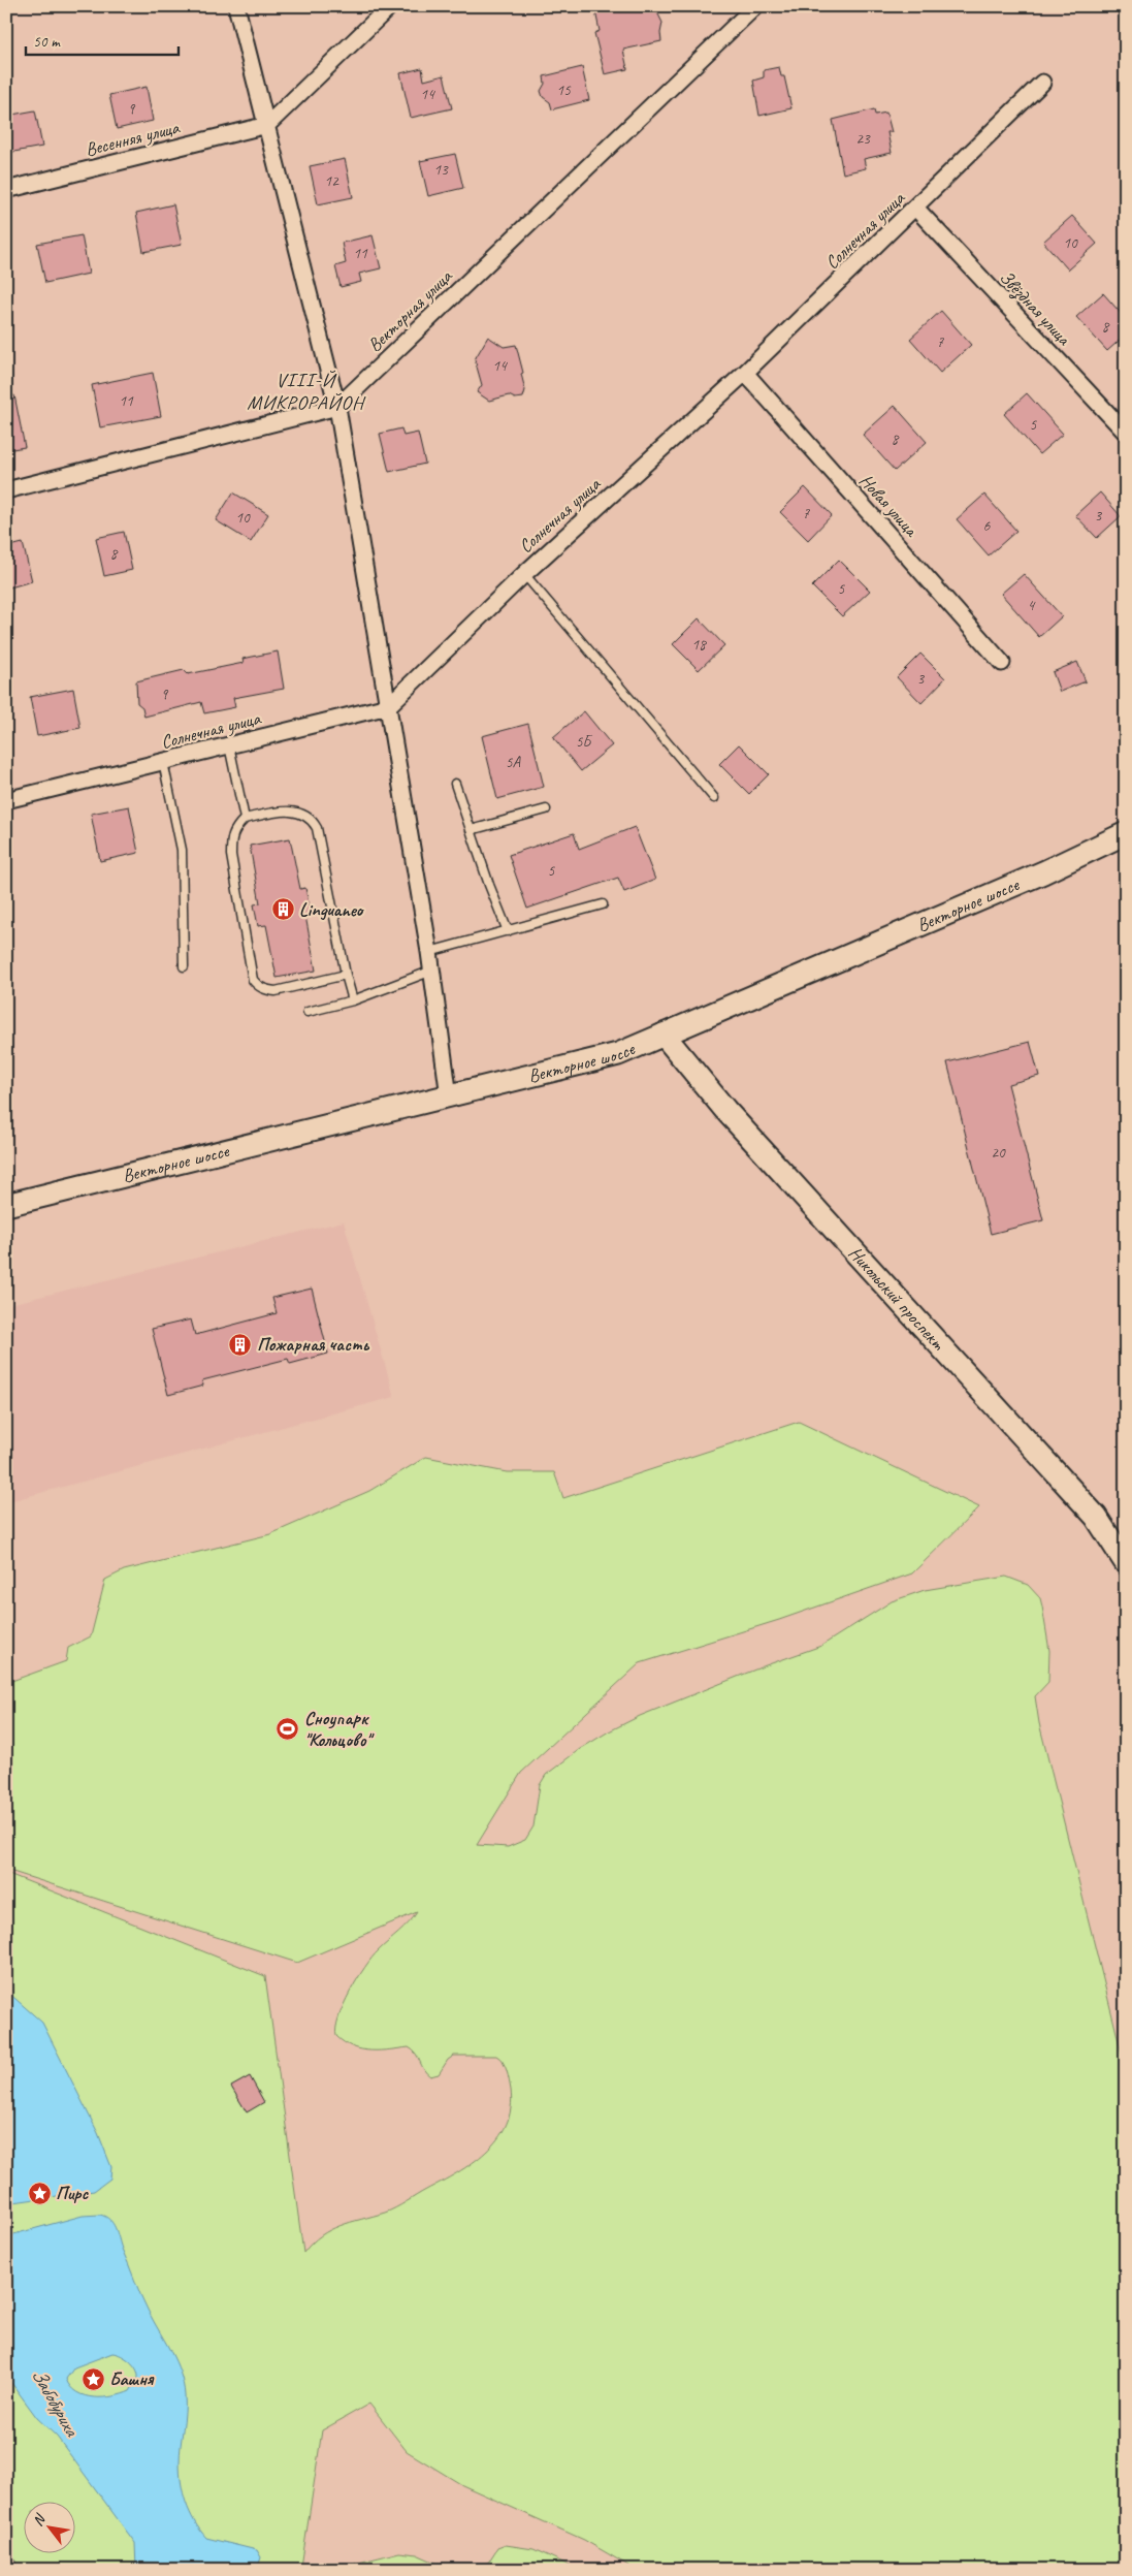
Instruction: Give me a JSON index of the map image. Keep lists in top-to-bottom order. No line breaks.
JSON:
{"streets":{"main road":["Векторное шоссе","Никольский проспект"],"street":["Весенняя улица","Солнечная улица","Звёздная улица","Векторная улица","Новая улица"]},"crossings":[["Солнечная улица","Звёздная улица"],["Солнечная улица","Новая улица"],["Векторное шоссе","Никольский проспект"]],"districts":["VIII-Й МИКРОРАЙОН"],"water":["Забобуриха"],"places":{"building":["Linguaneo","Пожарная часть"],"sports":["Сноупарк \"Кольцово\""],"place":["Пирс","Башня"]},"house_numbers":["15","14","9","23","13","12","10","11","8","7","14","11","5","8","7","3","10","6","8","5","4","18","3","9","5Б","5А","5","20"],"scale_bar":"50 m","north":"top left"}
